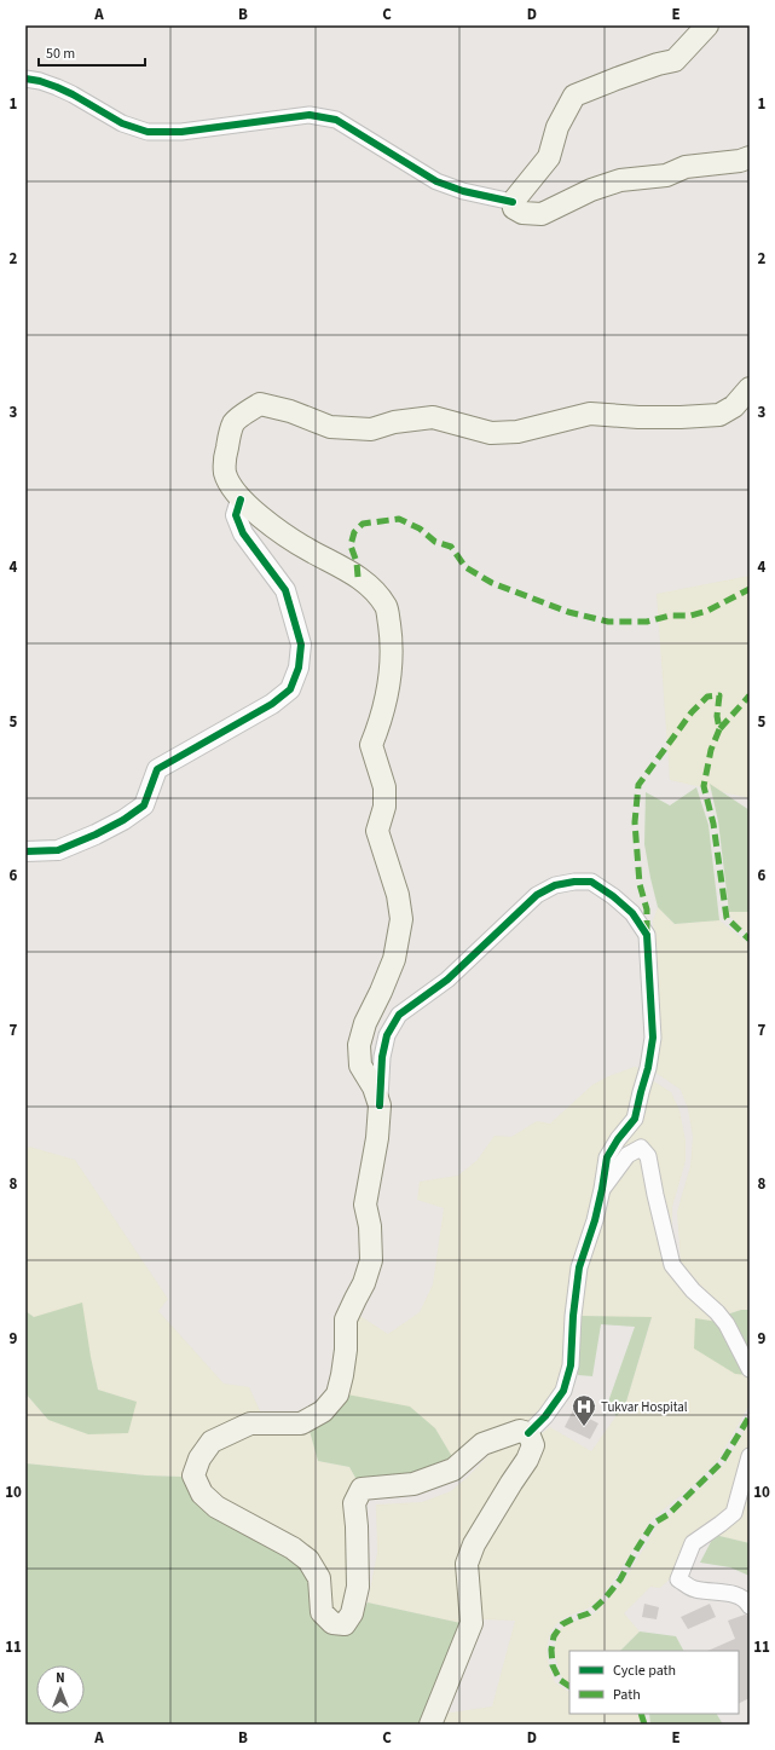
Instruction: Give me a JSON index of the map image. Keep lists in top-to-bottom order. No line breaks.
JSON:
{"places":{"hospital":["Tukvar Hospital"]},"legend":["Cycle path","Path"],"scale_bar":"50 m","north":"top","grid":{"columns":["A","B","C","D","E"],"rows":["1","2","3","4","5","6","7","8","9","10","11"]}}
